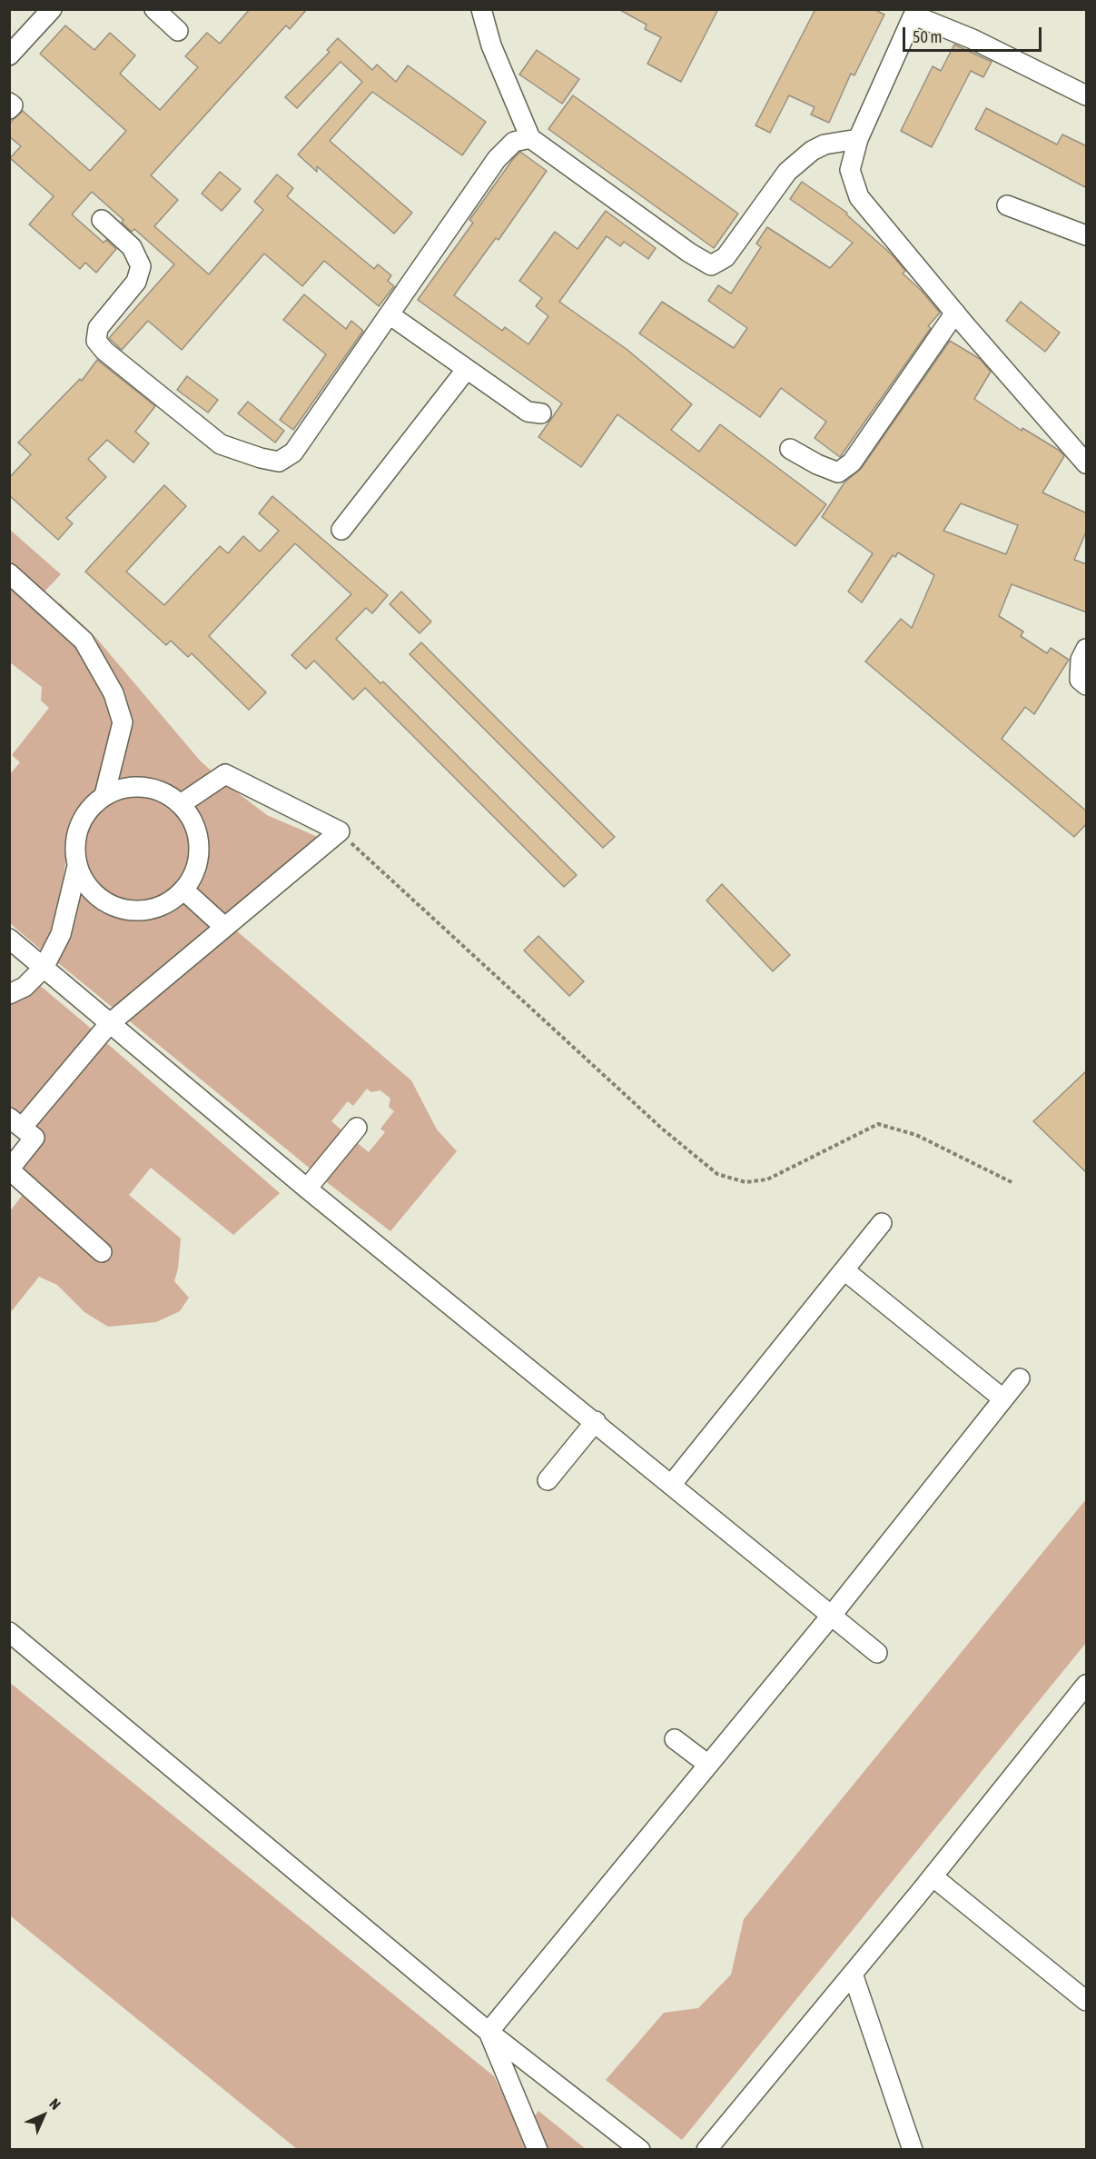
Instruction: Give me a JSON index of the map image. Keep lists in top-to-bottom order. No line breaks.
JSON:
{"scale_bar":"50 m","north":"top right"}
